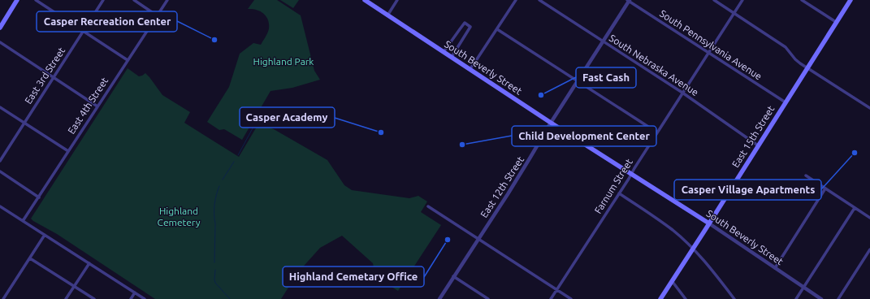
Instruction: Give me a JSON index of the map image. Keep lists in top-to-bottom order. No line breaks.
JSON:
{"streets":{"main road":["South Beverly Street","East 15th Street"],"street":["South Pennsylvania Avenue","South Nebraska Avenue","East 3rd Street","East 4th Street","Farnum Street","East 12th Street"]},"crossings":[["South Pennsylvania Avenue","East 15th Street"],["South Pennsylvania Avenue","Farnum Street"],["South Pennsylvania Avenue","East 12th Street"],["South Nebraska Avenue","East 15th Street"],["South Nebraska Avenue","Farnum Street"],["South Nebraska Avenue","East 12th Street"],["South Beverly Street","East 15th Street"],["South Beverly Street","Farnum Street"],["South Beverly Street","East 12th Street"]],"parks":["Highland Park","Highland Cemetery"],"places":["Casper Recreation Center","Fast Cash","Casper Academy","Child Development Center","Casper Village Apartments","Highland Cemetary Office"]}
